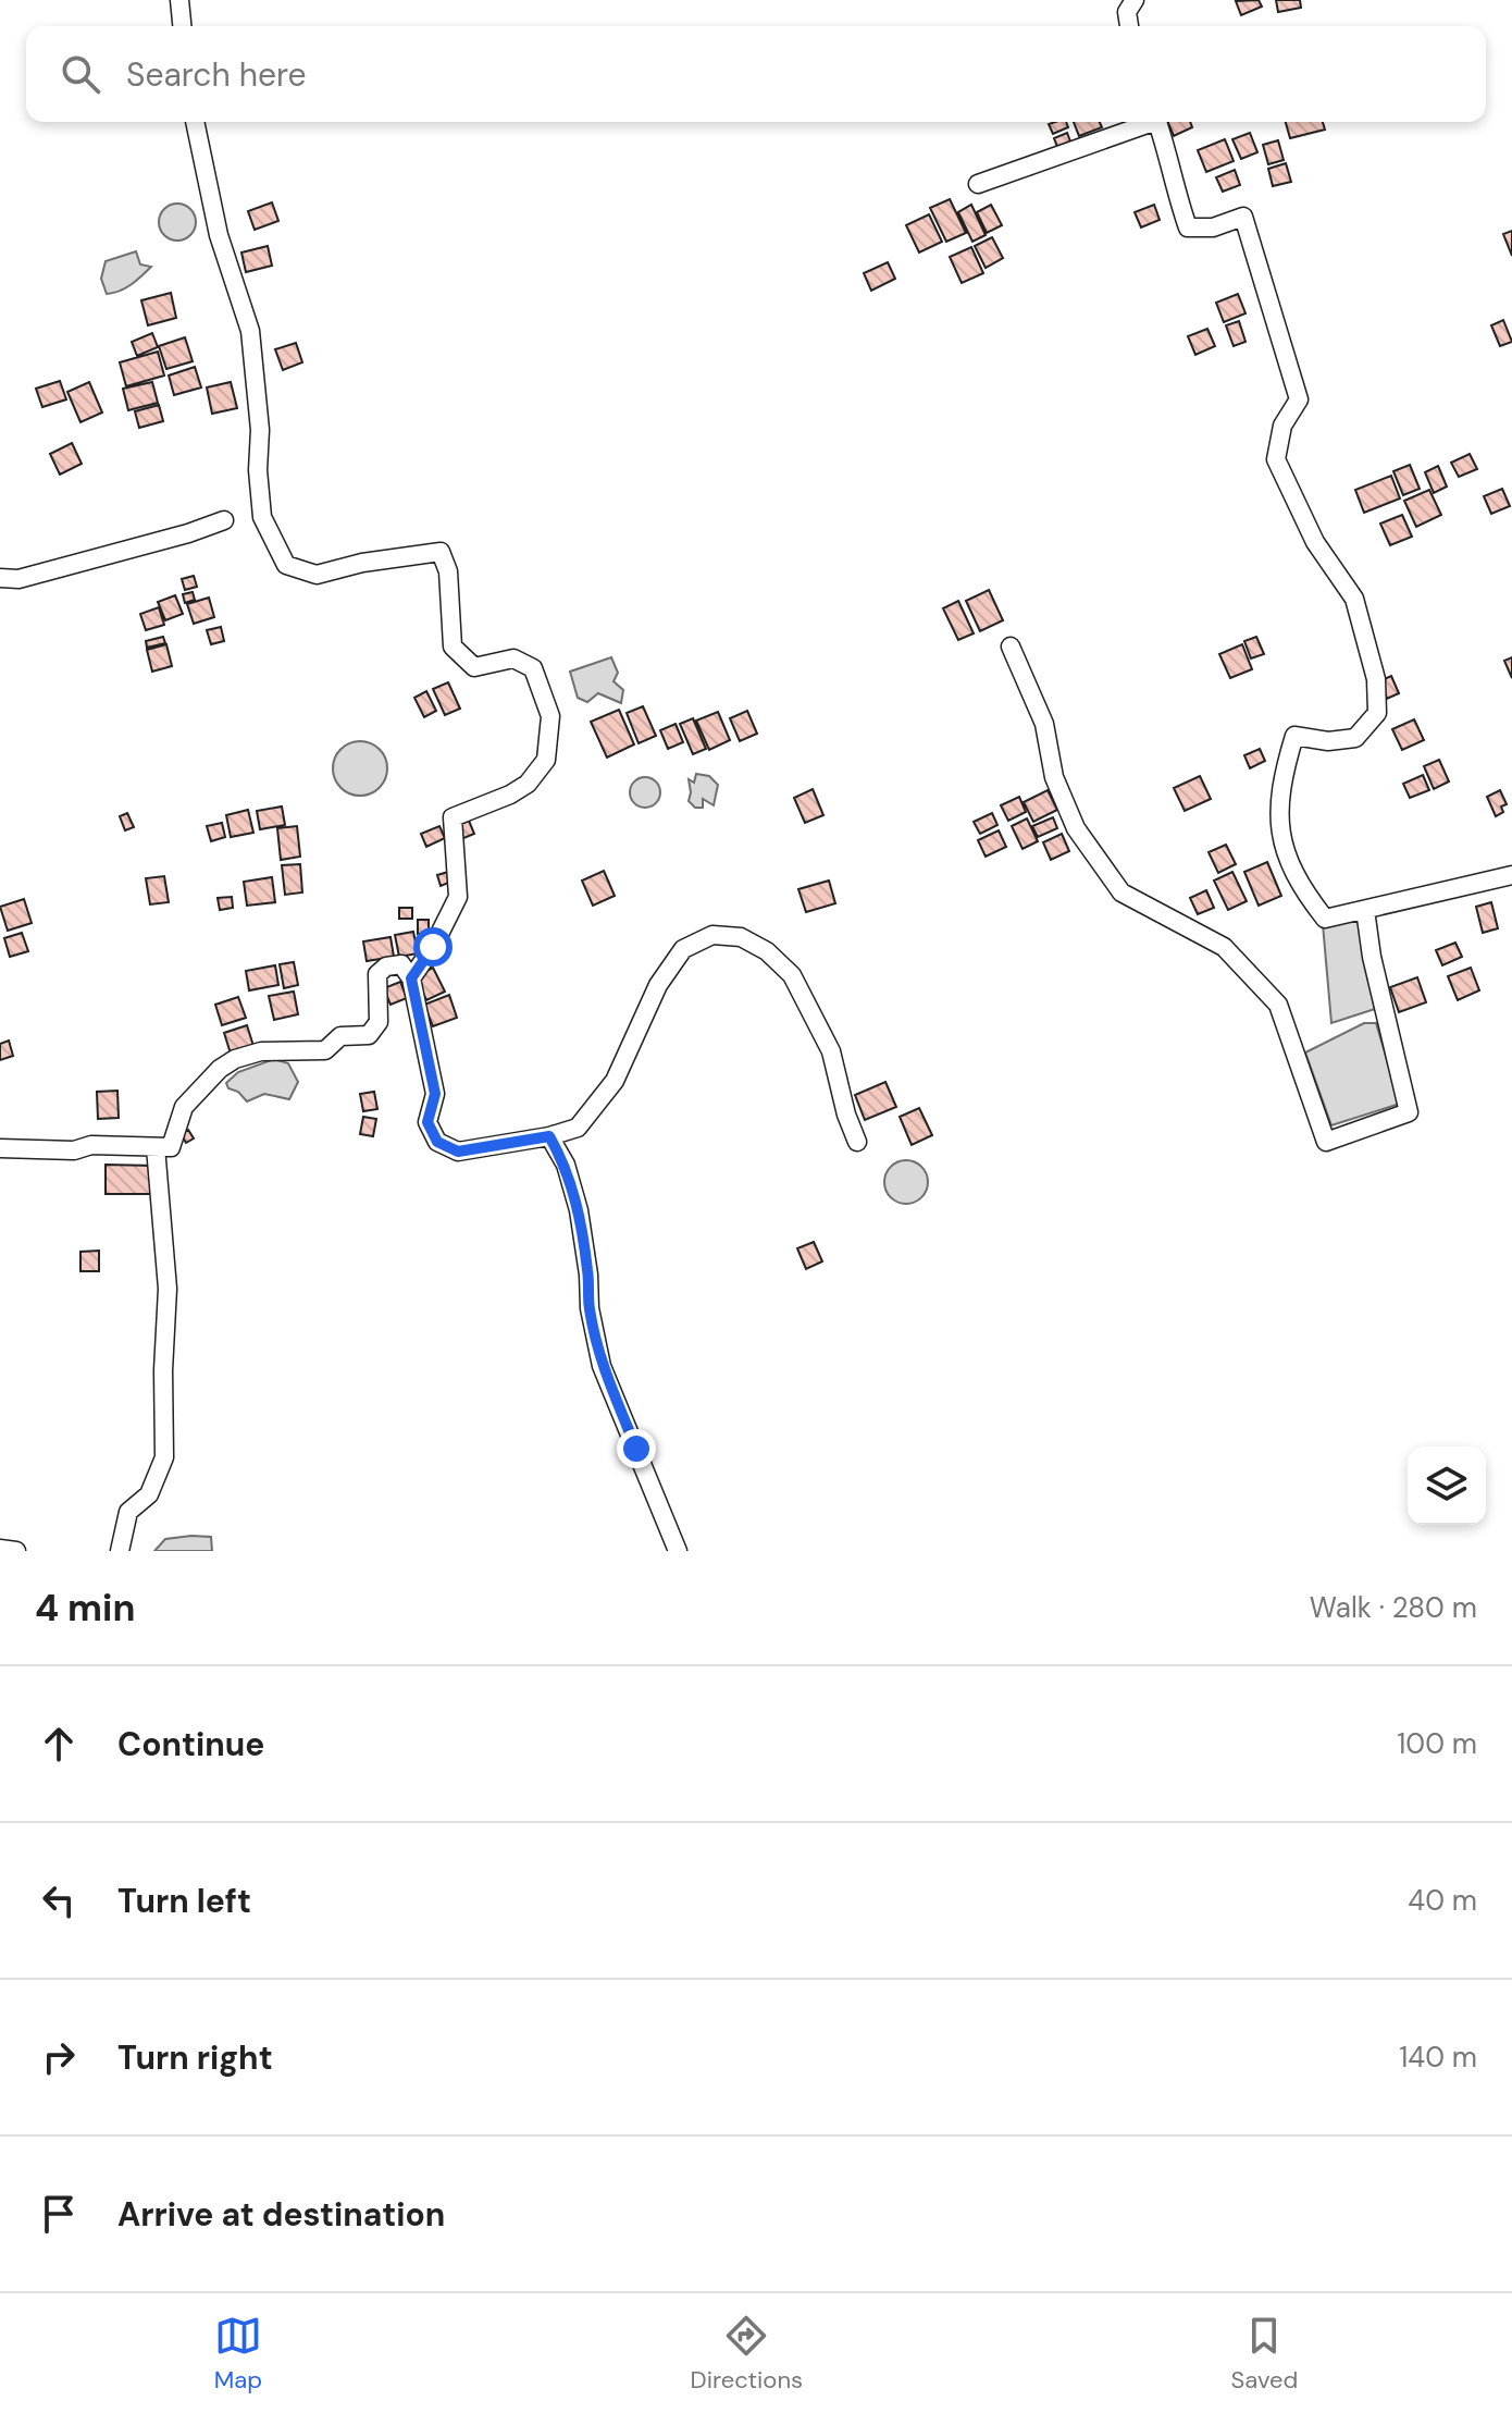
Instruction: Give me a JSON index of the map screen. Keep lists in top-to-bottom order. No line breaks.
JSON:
{"page":{"search":"Search here","heading":["4 min","Walk · 280 m"],"list":[["Continue","100 m"],["Turn left","40 m"],["Turn right","140 m"],"Arrive at destination"],"nav":["Map","Directions","Saved"]}}
